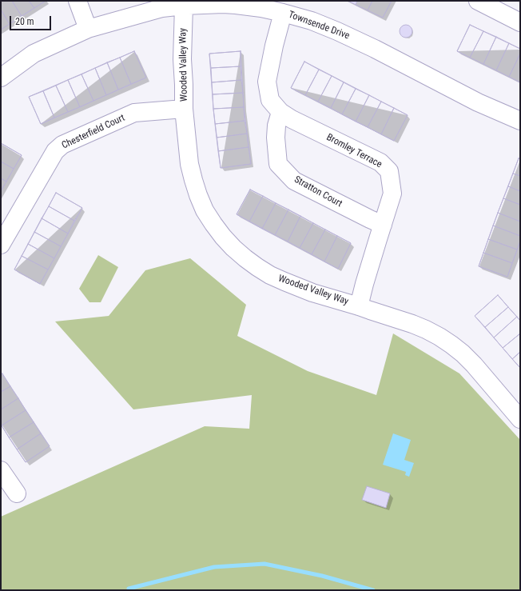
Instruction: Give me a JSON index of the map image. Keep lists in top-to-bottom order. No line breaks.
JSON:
{"streets":{"street":["Townsende Drive","Wooded Valley Way","Chesterfield Court","Bromley Terrace","Stratton Court"]},"crossings":[["Townsende Drive","Wooded Valley Way"],["Wooded Valley Way","Chesterfield Court"],["Wooded Valley Way","Bromley Terrace"],["Bromley Terrace","Stratton Court"]],"scale_bar":"20 m"}
